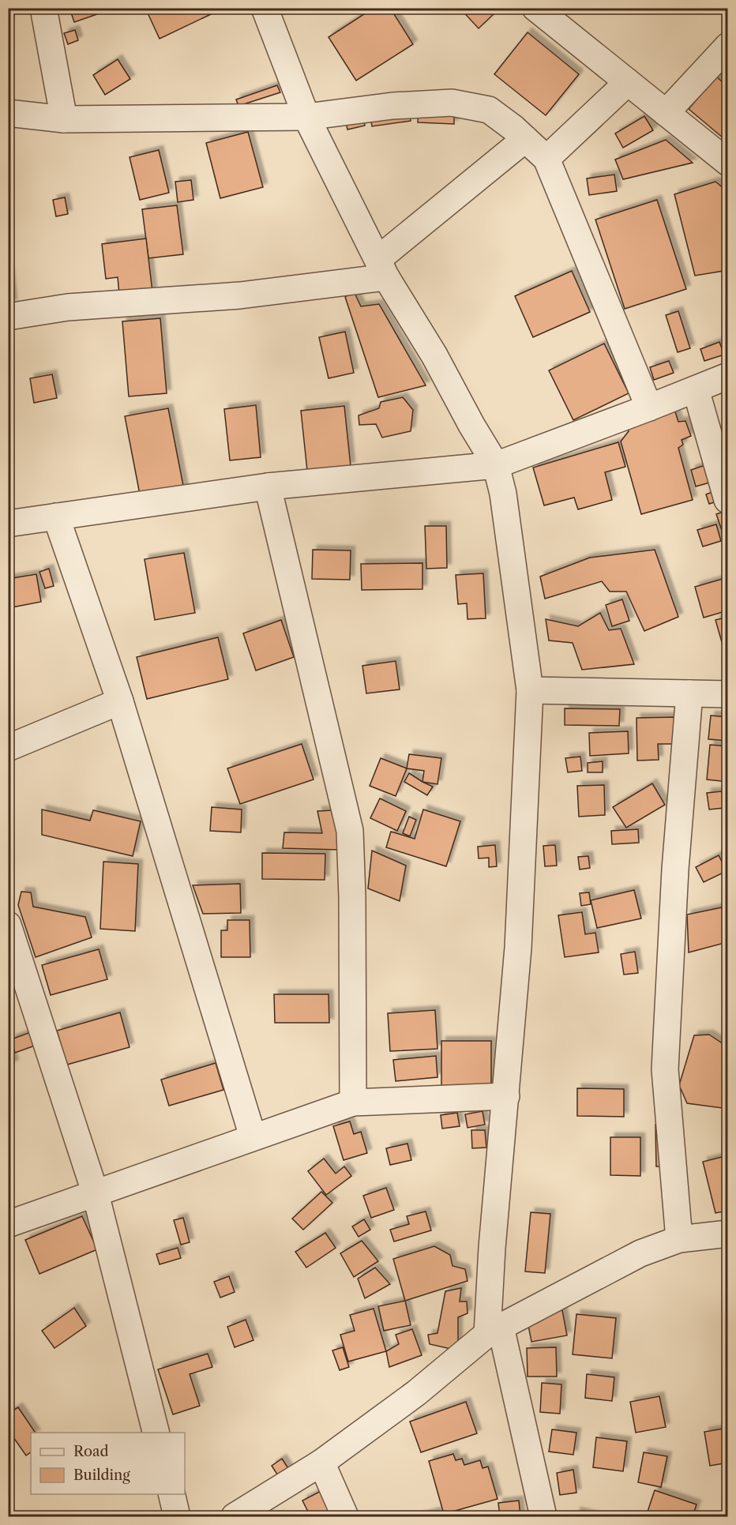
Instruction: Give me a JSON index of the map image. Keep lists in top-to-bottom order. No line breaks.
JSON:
{"legend":["Road","Building"]}
